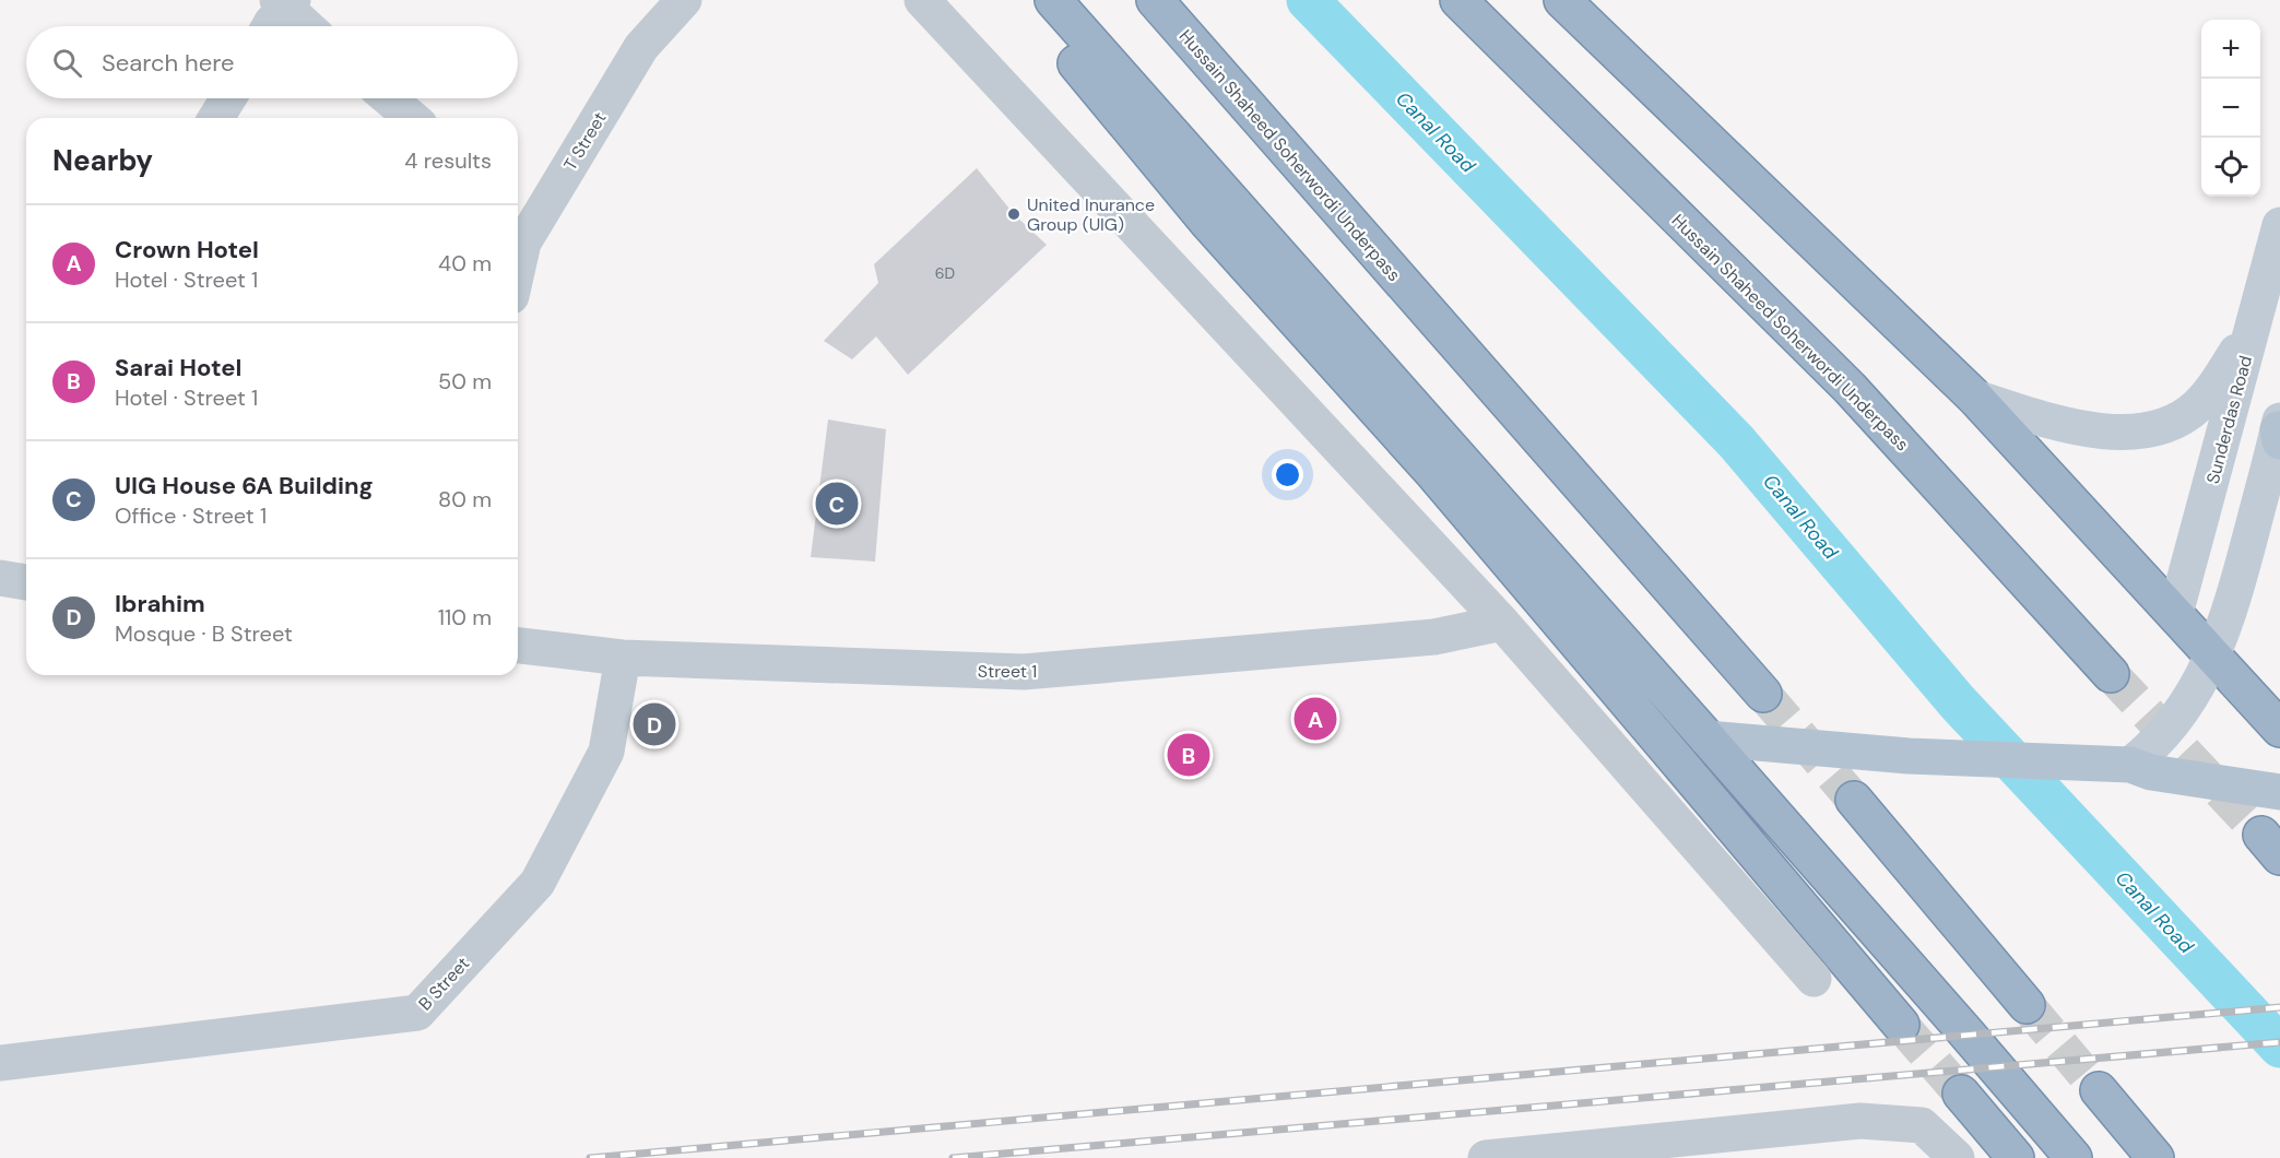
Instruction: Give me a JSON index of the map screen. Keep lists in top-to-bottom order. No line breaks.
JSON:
{"streets":{"highway":["Hussain Shaheed Soherwordi Underpass"],"main road":["Sunderdas Road"],"street":["T Street","Street 1","B Street"]},"crossings":[["Street 1","B Street"]],"water":["Canal Road"],"places":["United Inurance Group (UIG)"],"house_numbers":["6D"],"page":{"map_buttons":["+","−"],"search":"Search here","heading":["Nearby","4 results"],"list":[{"mark":"A","name":"Crown Hotel","note":"Hotel · Street 1","value":"40 m"},{"mark":"B","name":"Sarai Hotel","note":"Hotel · Street 1","value":"50 m"},{"mark":"C","name":"UIG House 6A Building","note":"Office · Street 1","value":"80 m"},{"mark":"D","name":"Ibrahim","note":"Mosque · B Street","value":"110 m"}],"pins":["C","A","D","B"]}}
